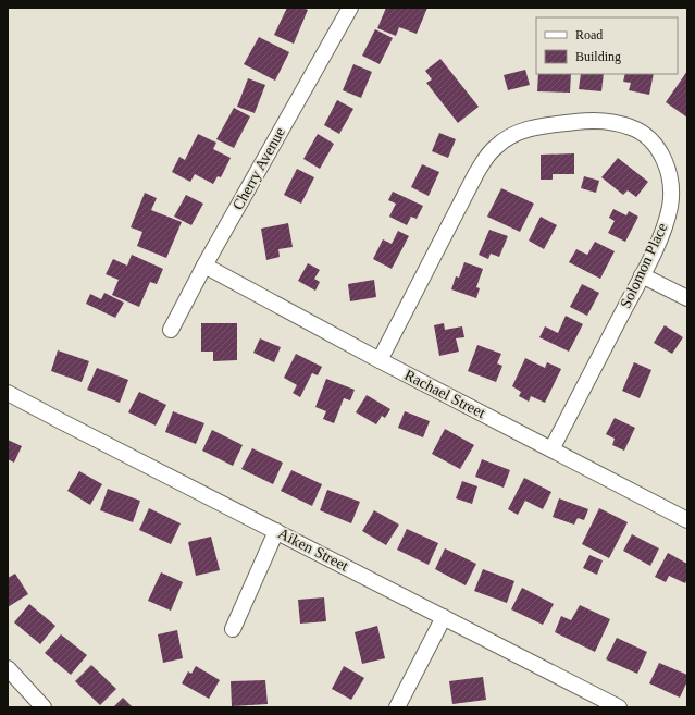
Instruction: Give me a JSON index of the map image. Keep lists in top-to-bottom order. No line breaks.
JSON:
{"streets":{"street":["Cherry Avenue","Solomon Place","Rachael Street","Aiken Street"]},"crossings":[["Cherry Avenue","Rachael Street"],["Solomon Place","Rachael Street"]],"legend":["Road","Building"]}
